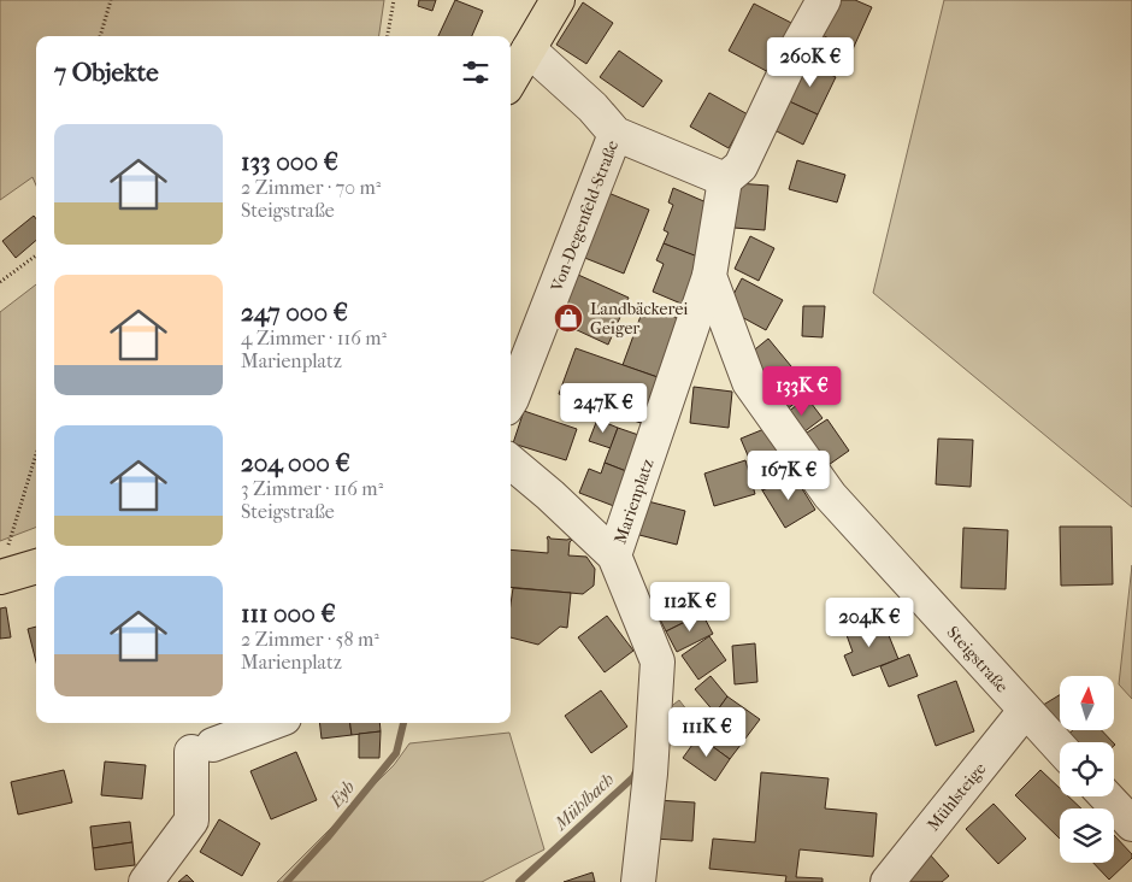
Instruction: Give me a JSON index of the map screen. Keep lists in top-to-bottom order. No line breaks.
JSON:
{"streets":{"street":["Von-Degenfeld-Straße","Marienplatz","Steigstraße","Mühlsteige"]},"crossings":[["Marienplatz","Steigstraße"],["Steigstraße","Mühlsteige"]],"water":["Eyb","Mühlbach"],"places":{"shop":["Landbäckerei Geiger"]},"north":"top","page":{"heading":"7 Objekte","price":["260K €","133K €","247K €","167K €","112K €","204K €","111K €"],"list":[{"name":"133 000 €","note":"2 Zimmer · 70 m² · Steigstraße"},{"name":"247 000 €","note":"4 Zimmer · 116 m² · Marienplatz"},{"name":"204 000 €","note":"3 Zimmer · 116 m² · Steigstraße"},{"name":"111 000 €","note":"2 Zimmer · 58 m² · Marienplatz"}]}}
